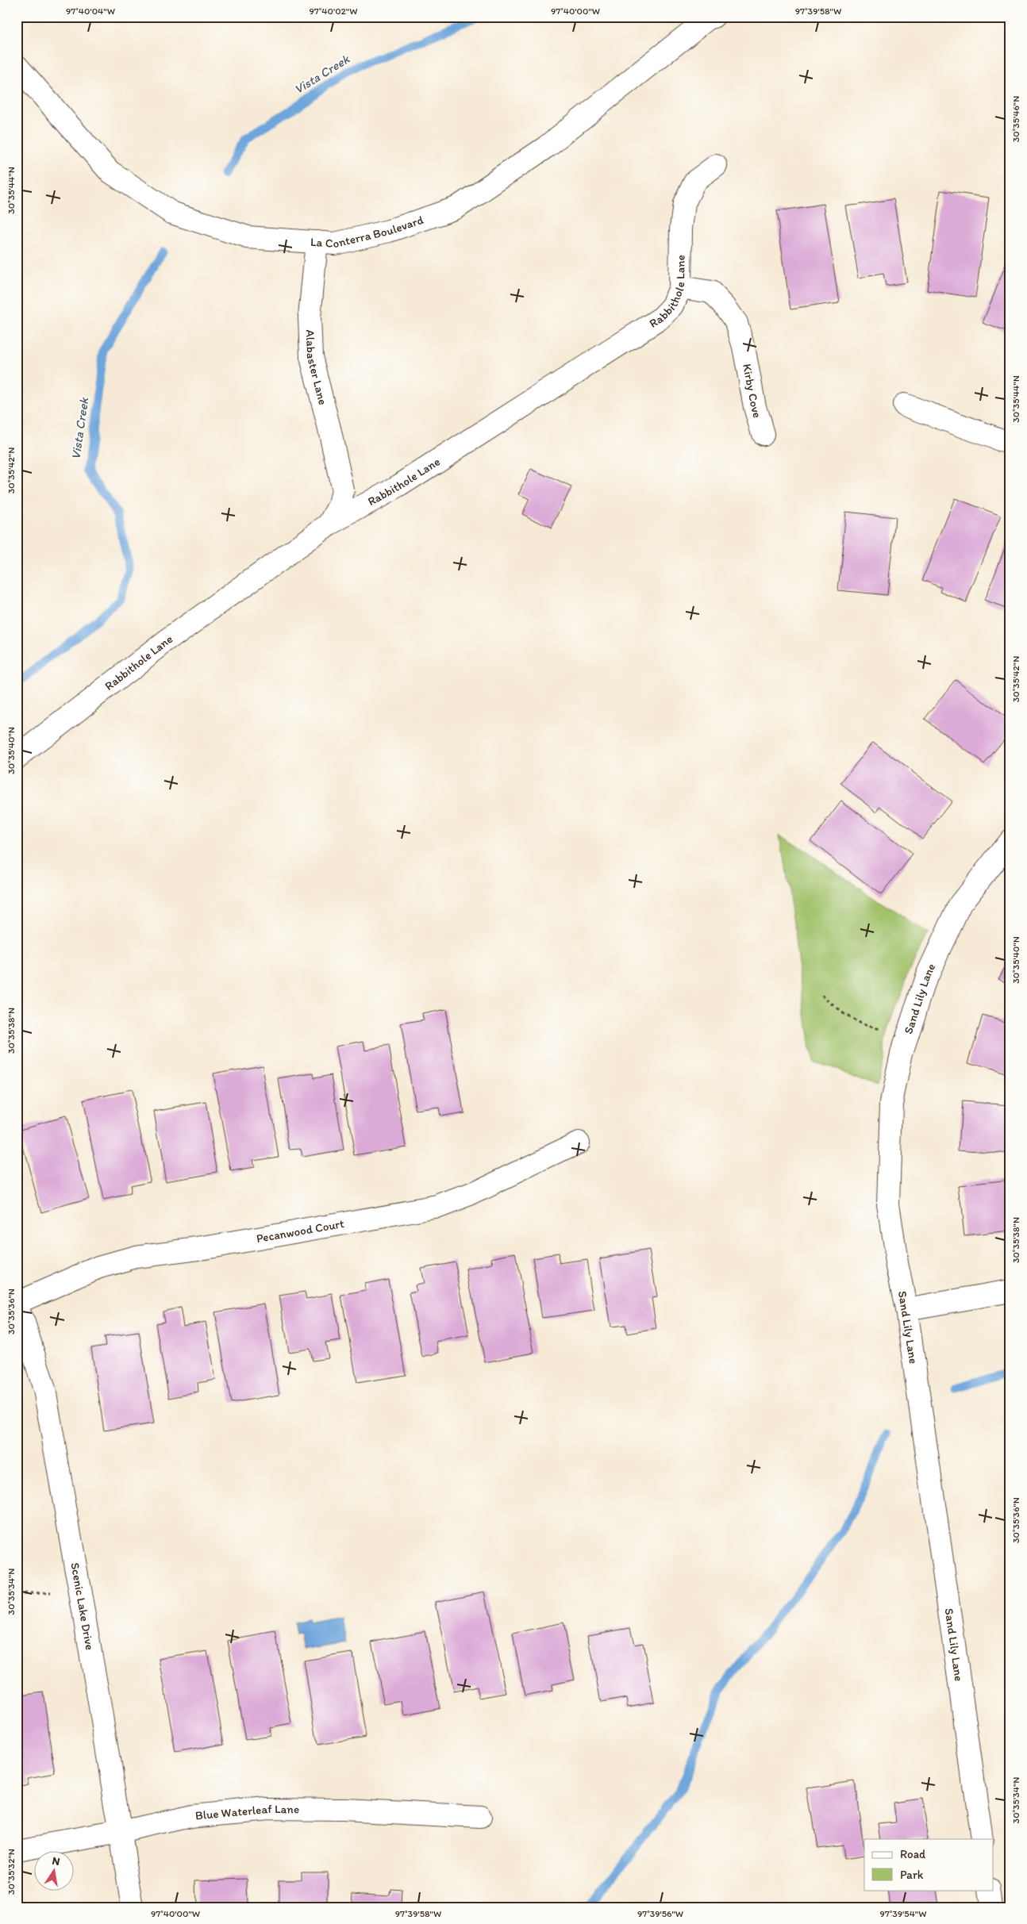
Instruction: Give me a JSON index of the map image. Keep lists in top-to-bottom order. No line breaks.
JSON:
{"streets":{"street":["La Conterra Boulevard","Rabbithole Lane","Alabaster Lane","Kirby Cove","Sand Lily Lane","Pecanwood Court","Scenic Lake Drive","Blue Waterleaf Lane"]},"crossings":[["La Conterra Boulevard","Alabaster Lane"],["Rabbithole Lane","Kirby Cove"],["Scenic Lake Drive","Blue Waterleaf Lane"]],"water":["Vista Creek"],"legend":["Road","Park"],"north":"top","coordinates":["97°40'04\"W","97°40'02\"W","97°40'00\"W","97°39'58\"W","30°35'46\"N","30°35'44\"N","30°35'42\"N","30°35'40\"N","30°35'38\"N","30°35'36\"N","30°35'34\"N","30°35'32\"N","97°39'56\"W","97°39'54\"W"]}
